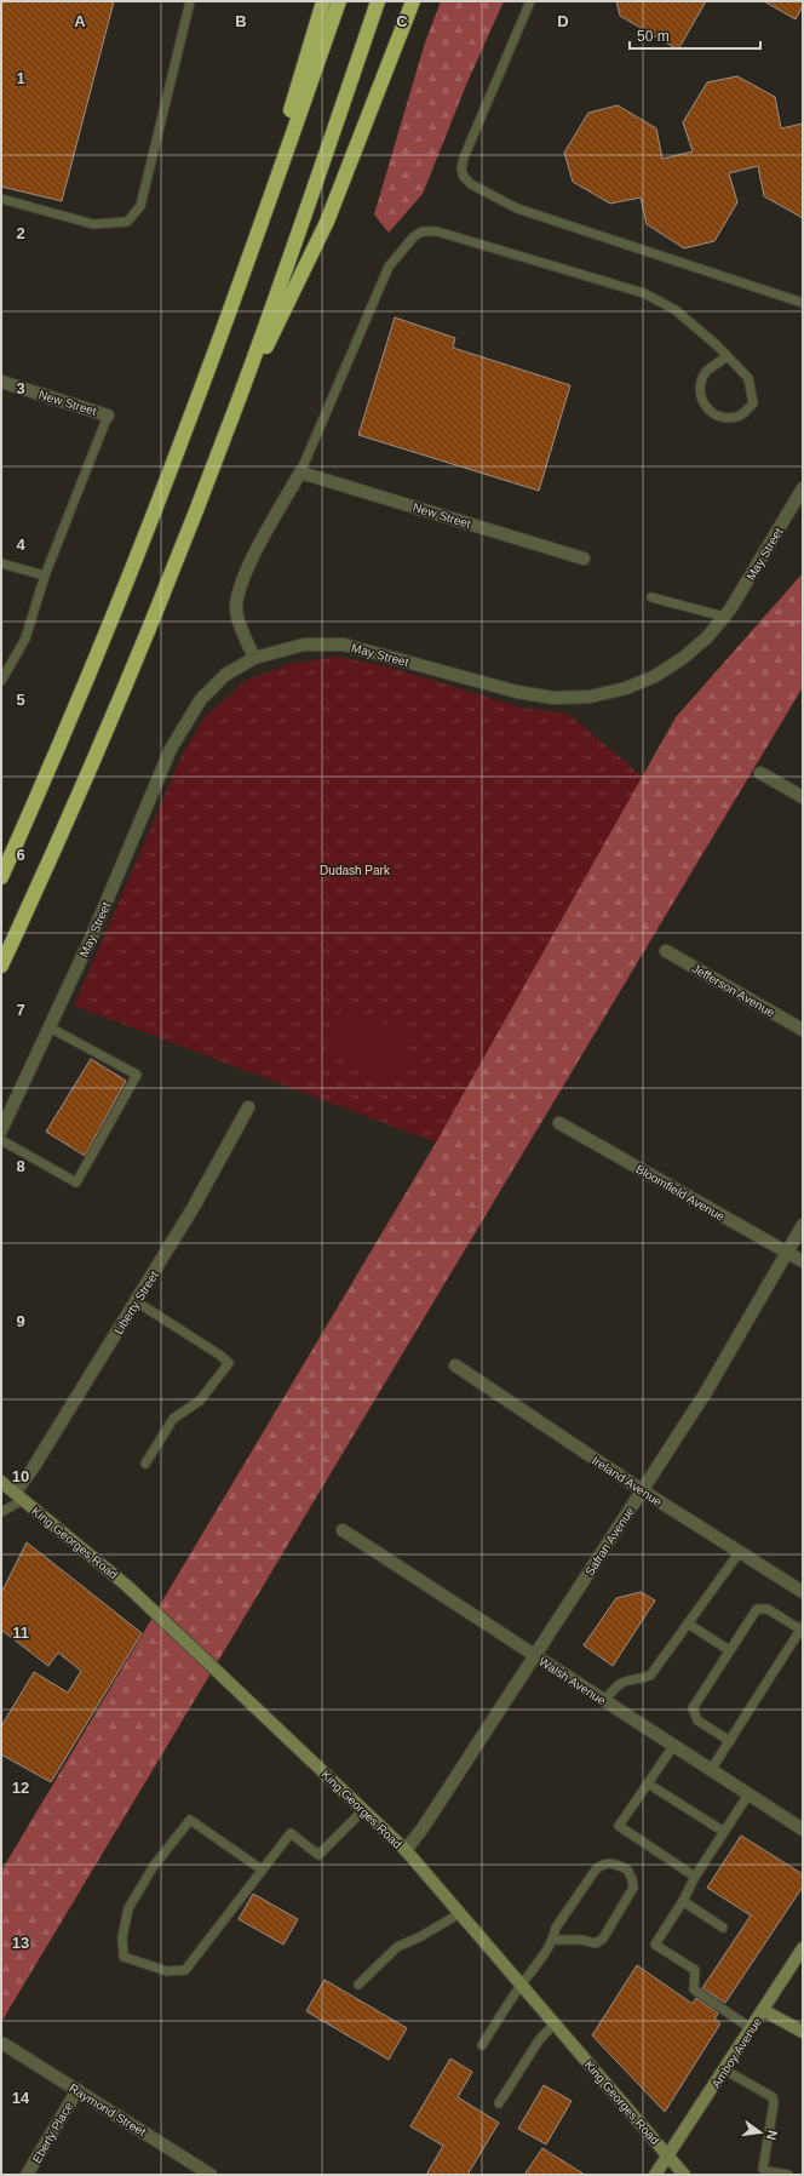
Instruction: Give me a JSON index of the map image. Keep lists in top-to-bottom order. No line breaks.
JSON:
{"streets":{"street":["New Street","May Street","Jefferson Avenue","Bloomfield Avenue","Liberty Street","Ireland Avenue","Safran Avenue","King Georges Road","Walsh Avenue","Amboy Avenue","Raymond Street","Eberly Place"]},"crossings":[["Bloomfield Avenue","Safran Avenue"],["Liberty Street","King Georges Road"],["Ireland Avenue","Safran Avenue"],["Safran Avenue","King Georges Road"],["Safran Avenue","Walsh Avenue"],["King Georges Road","Amboy Avenue"],["Raymond Street","Eberly Place"]],"parks":["Dudash Park"],"scale_bar":"50 m","north":"right","grid":{"columns":["A","B","C","D"],"rows":["1","2","3","4","5","6","7","8","9","10","11","12","13","14"]}}
